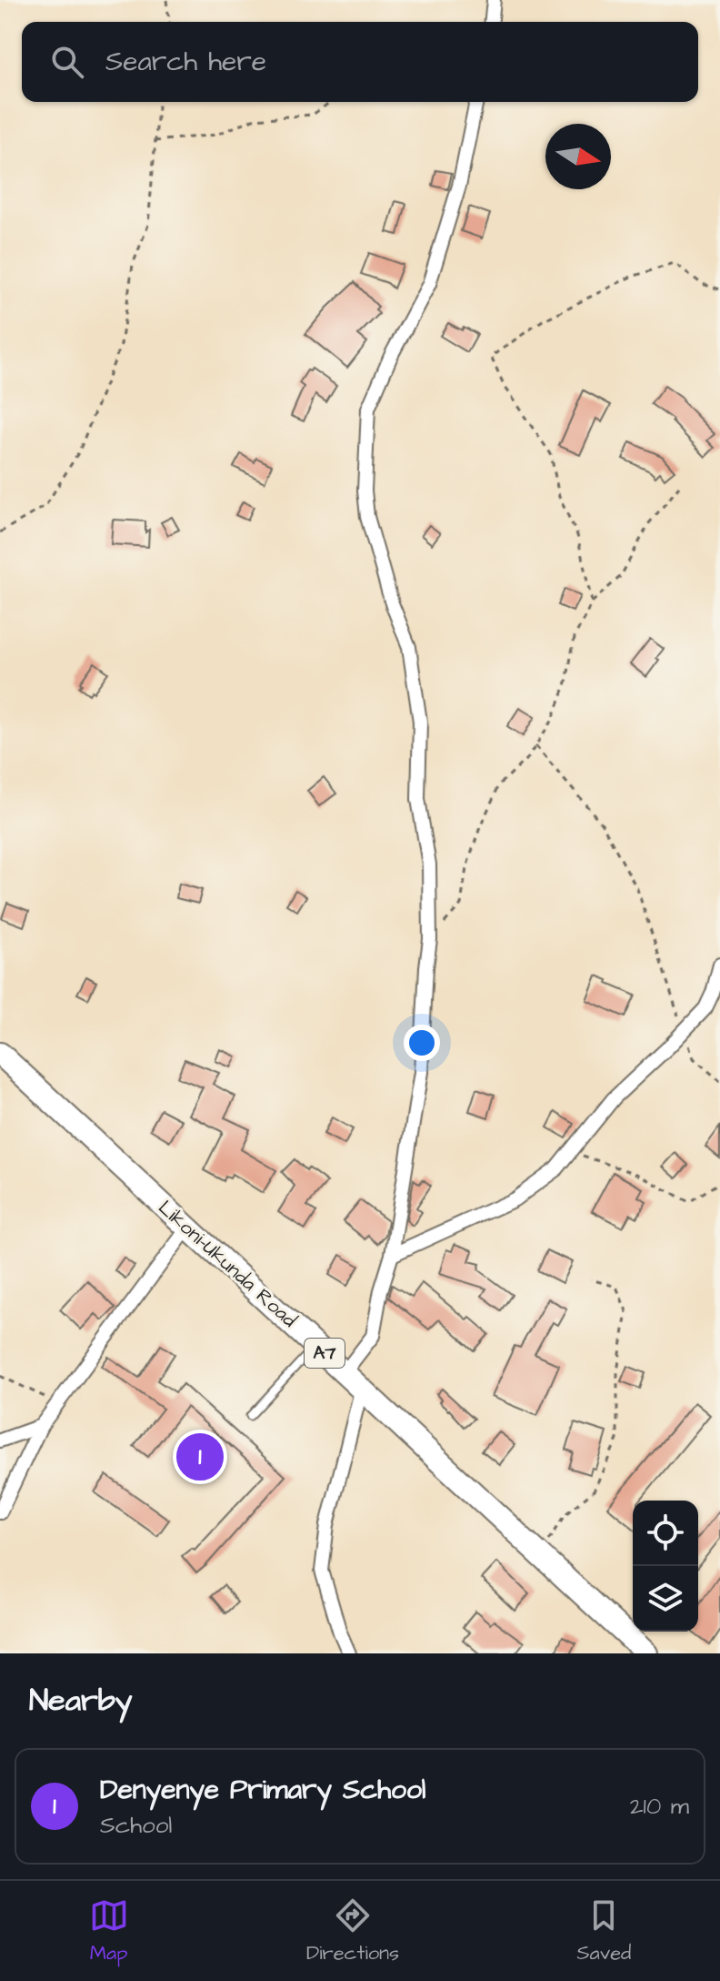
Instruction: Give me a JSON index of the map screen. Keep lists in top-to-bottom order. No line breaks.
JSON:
{"streets":{"highway":["Likoni-Ukunda Road","A7"]},"north":"right","page":{"search":"Search here","pins":"1","heading":"Nearby","list":[{"mark":"1","name":"Denyenye Primary School","note":"School","value":"210 m"}],"nav":["Map","Directions","Saved"]}}
